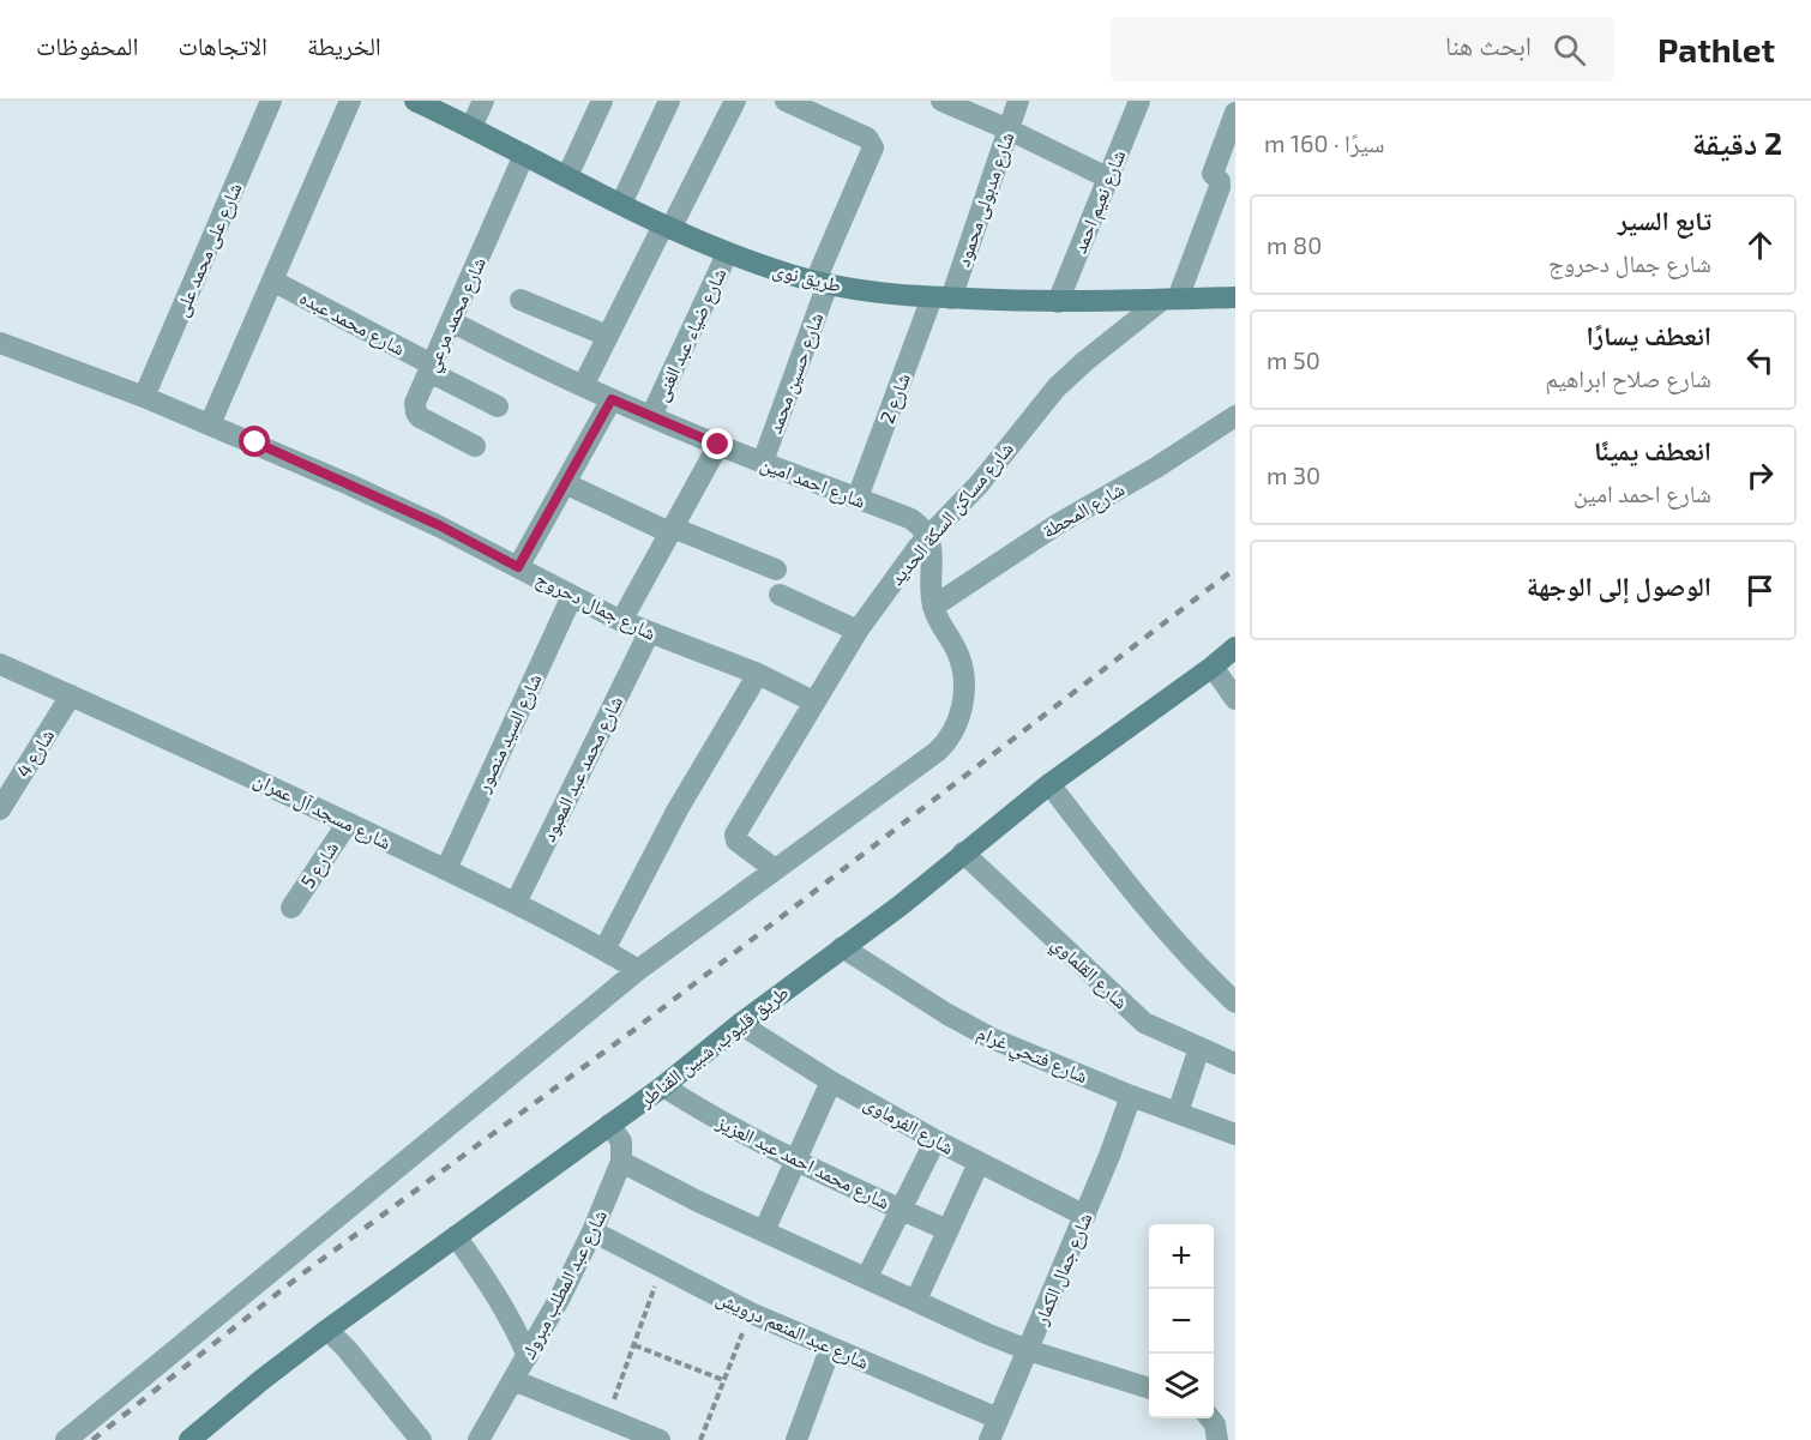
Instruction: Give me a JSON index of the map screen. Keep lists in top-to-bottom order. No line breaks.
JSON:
{"streets":{"main road":["طريق نوى","طريق قليوب, شبين القناطر"],"street":["شارع مدبولى محمود","شارع نعيم احمد","شارع على محمد على","شارع محمد مرعي","شارع محمد عبده","شارع ضياء عبد الغنى","شارع حسين محمد","شارع 2","شارع احمد امين","شارع المحطة","شارع مساكن السكة الحديد","شارع جمال دحروج","شارع السيد منصور","شارع 4","شارع محمد عبد المعبود","شارع مسجد آل عمران","شارع 5","شارع القلماوي","شارع فتحي غرام","شارع الفرماوى","شارع محمد احمد عبد العزيز","شارع جمال الكمار","شارع عبد المطلب مبروك","شارع عبد المنعم درويش"]},"crossings":[["شارع مدبولى محمود","طريق نوى"],["شارع مدبولى محمود","شارع 2"],["شارع نعيم احمد","طريق نوى"],["شارع على محمد على","شارع جمال دحروج"],["طريق نوى","شارع محمد مرعي"],["طريق نوى","شارع ضياء عبد الغنى"],["طريق نوى","شارع حسين محمد"],["طريق نوى","شارع 2"],["طريق نوى","شارع مساكن السكة الحديد"],["شارع محمد مرعي","شارع محمد عبده"],["شارع محمد مرعي","شارع احمد امين"],["شارع ضياء عبد الغنى","شارع احمد امين"],["شارع حسين محمد","شارع احمد امين"],["شارع 2","شارع احمد امين"],["شارع احمد امين","شارع مساكن السكة الحديد"],["شارع مساكن السكة الحديد","شارع جمال دحروج"],["شارع جمال دحروج","شارع السيد منصور"],["شارع جمال دحروج","شارع محمد عبد المعبود"],["شارع السيد منصور","شارع مسجد آل عمران"],["شارع 4","شارع مسجد آل عمران"],["شارع محمد عبد المعبود","شارع مسجد آل عمران"],["شارع مسجد آل عمران","شارع 5"],["شارع القلماوي","طريق قليوب, شبين القناطر"],["طريق قليوب, شبين القناطر","شارع فتحي غرام"],["طريق قليوب, شبين القناطر","شارع الفرماوى"],["طريق قليوب, شبين القناطر","شارع محمد احمد عبد العزيز"],["شارع فتحي غرام","شارع جمال الكمار"],["شارع الفرماوى","شارع جمال الكمار"],["شارع جمال الكمار","شارع عبد المنعم درويش"],["شارع عبد المطلب مبروك","شارع عبد المنعم درويش"]],"page":{"header":"Pathlet","search":"ابحث هنا","nav":["الخريطة","الاتجاهات","المحفوظات"],"heading":["2 دقيقة","سيرًا · 160 m"],"list":[["تابع السير","شارع جمال دحروج","80 m"],["انعطف يسارًا","شارع صلاح ابراهيم","50 m"],["انعطف يمينًا","شارع احمد امين","30 m"],"الوصول إلى الوجهة"],"map_buttons":["+","−"]}}
